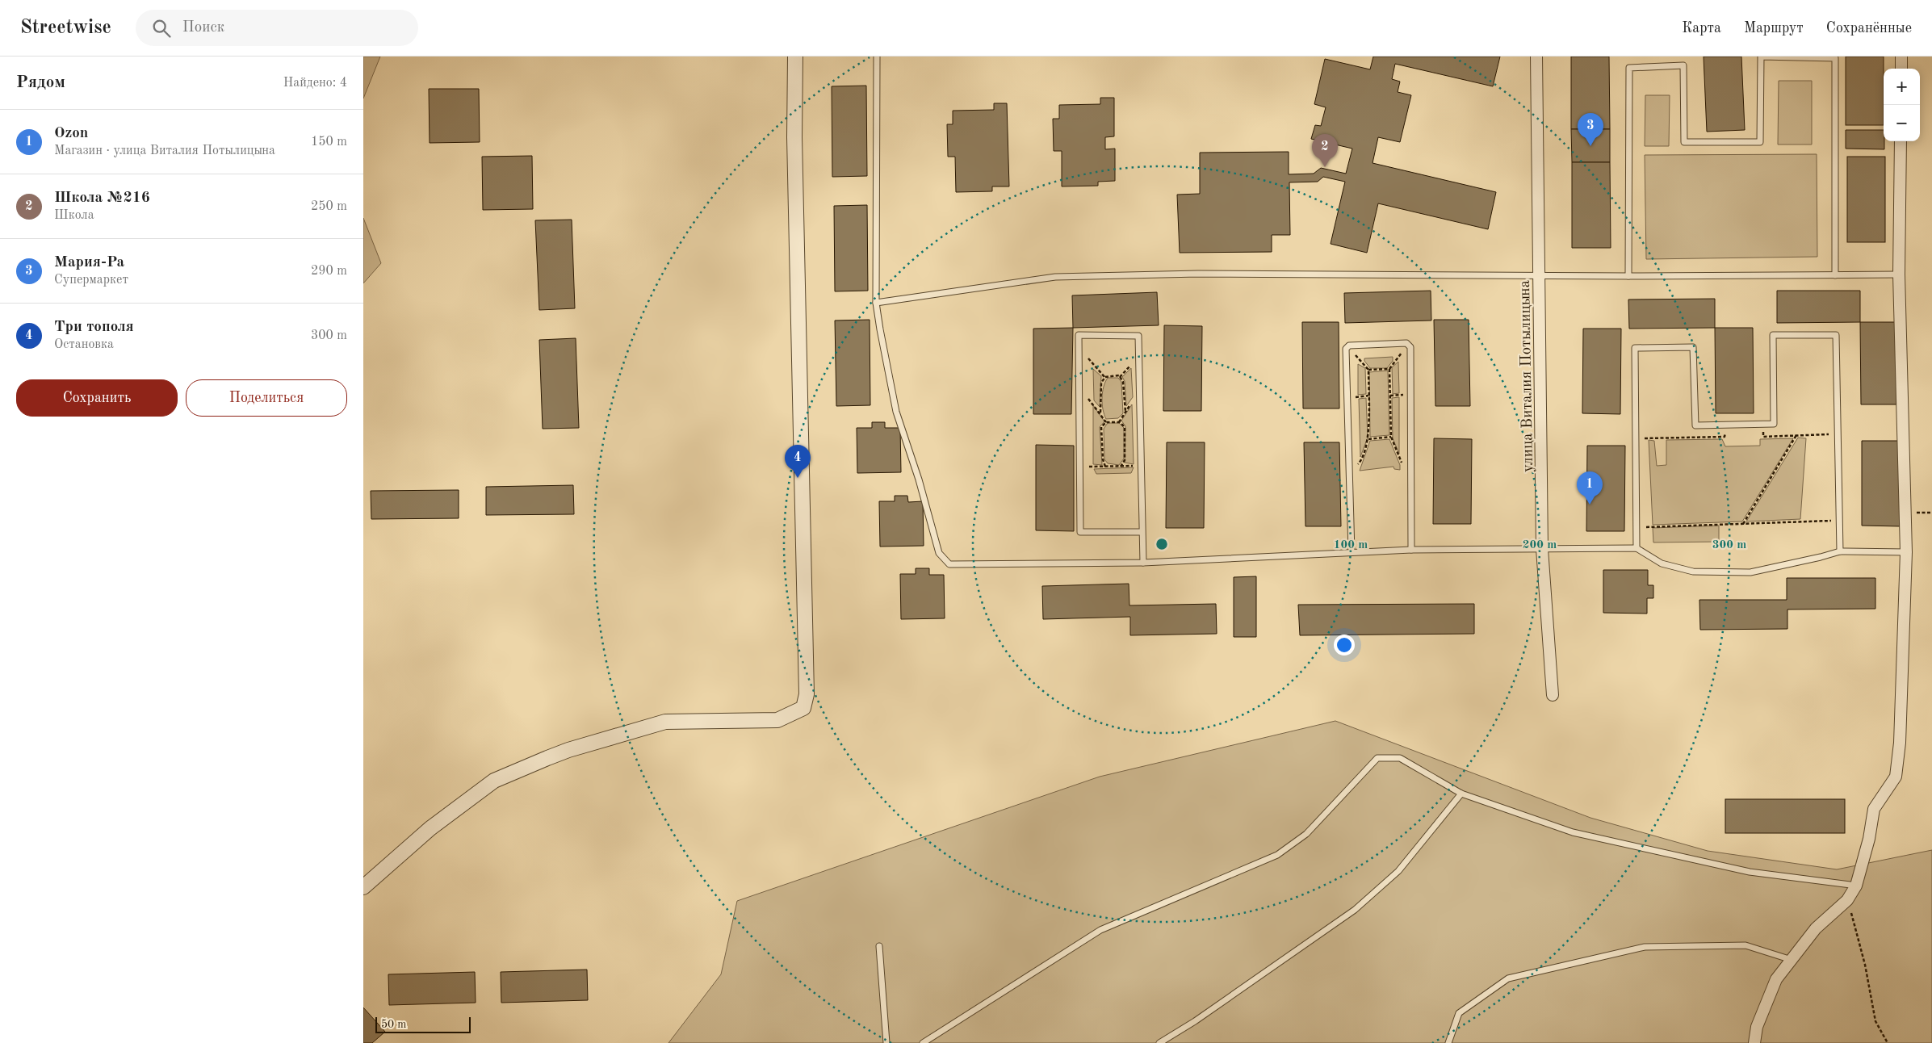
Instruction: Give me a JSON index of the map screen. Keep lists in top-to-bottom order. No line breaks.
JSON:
{"streets":{"street":["улица Виталия Потылицына"]},"scale_bar":"50 m","page":{"header":"Streetwise","search":"Поиск","nav":["Карта","Маршрут","Сохранённые"],"heading":["Рядом","Найдено: 4"],"map_buttons":["+","−"],"list":[{"mark":"1","name":"Ozon","note":"Магазин · улица Виталия Потылицына","value":"150 m"},{"mark":"2","name":"Школа №216","note":"Школа","value":"250 m"},{"mark":"3","name":"Мария-Ра","note":"Супермаркет","value":"290 m"},{"mark":"4","name":"Три тополя","note":"Остановка","value":"300 m"}],"pins":["3","2","4","1"],"buttons":["Сохранить","Поделиться"],"scale":"50 m"},"rings":["100 m","200 m","300 m"]}
